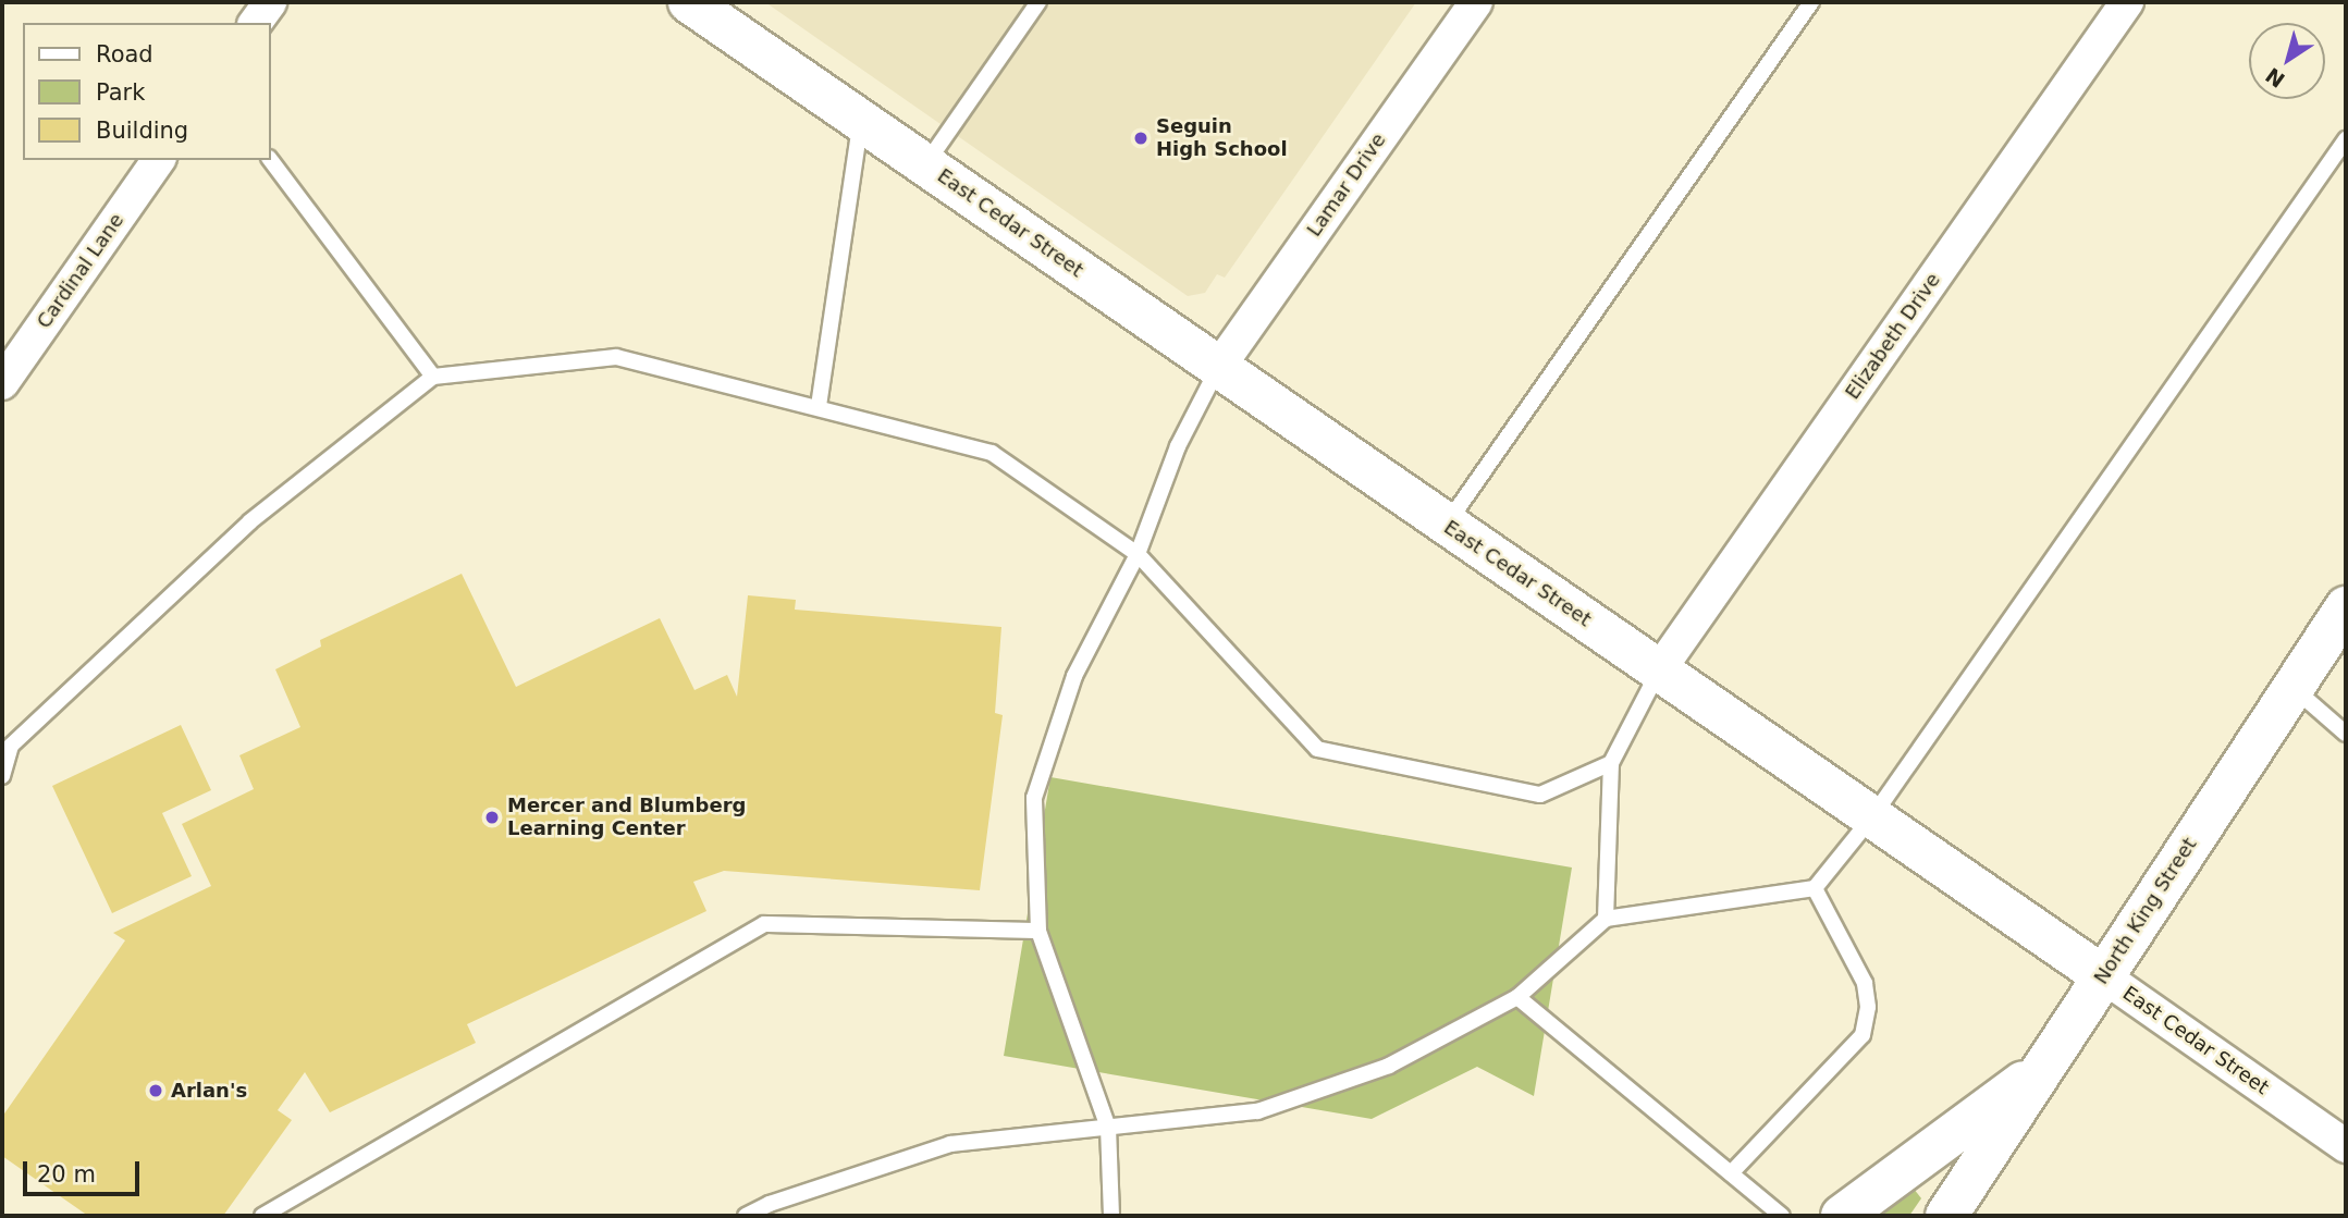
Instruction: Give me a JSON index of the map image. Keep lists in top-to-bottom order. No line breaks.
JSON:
{"streets":{"street":["Lamar Drive","East Cedar Street","Cardinal Lane","Elizabeth Drive","North King Street"]},"crossings":[["Lamar Drive","East Cedar Street"],["East Cedar Street","Elizabeth Drive"],["East Cedar Street","North King Street"]],"places":["Seguin High School","Mercer and Blumberg Learning Center","Arlan's"],"legend":["Road","Park","Building"],"scale_bar":"20 m","north":"bottom left"}
